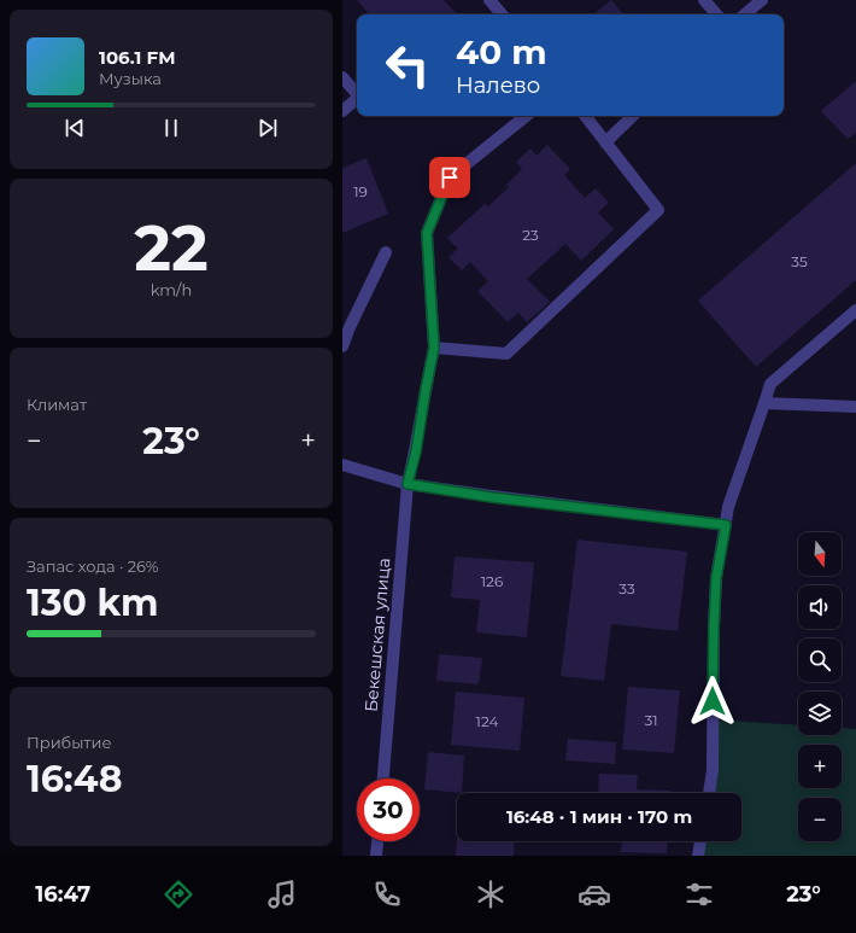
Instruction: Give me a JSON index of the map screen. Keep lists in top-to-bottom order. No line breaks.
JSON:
{"streets":{"street":["Бекешская улица"]},"house_numbers":["19","23","35","126","33","31","124"],"north":"bottom","page":{"turn":["40 m","Налево"],"song":["106.1 FM","Музыка"],"tile":[["22","km/h"],"Климат",["Запас хода · 26%","130 km"],["Прибытие","16:48"]],"heat":["−","23°","+"],"map_buttons":["+","−"],"limit":"30","trip":"16:48 · 1 мин · 170 m","tabs":["16:47","23°"]}}
